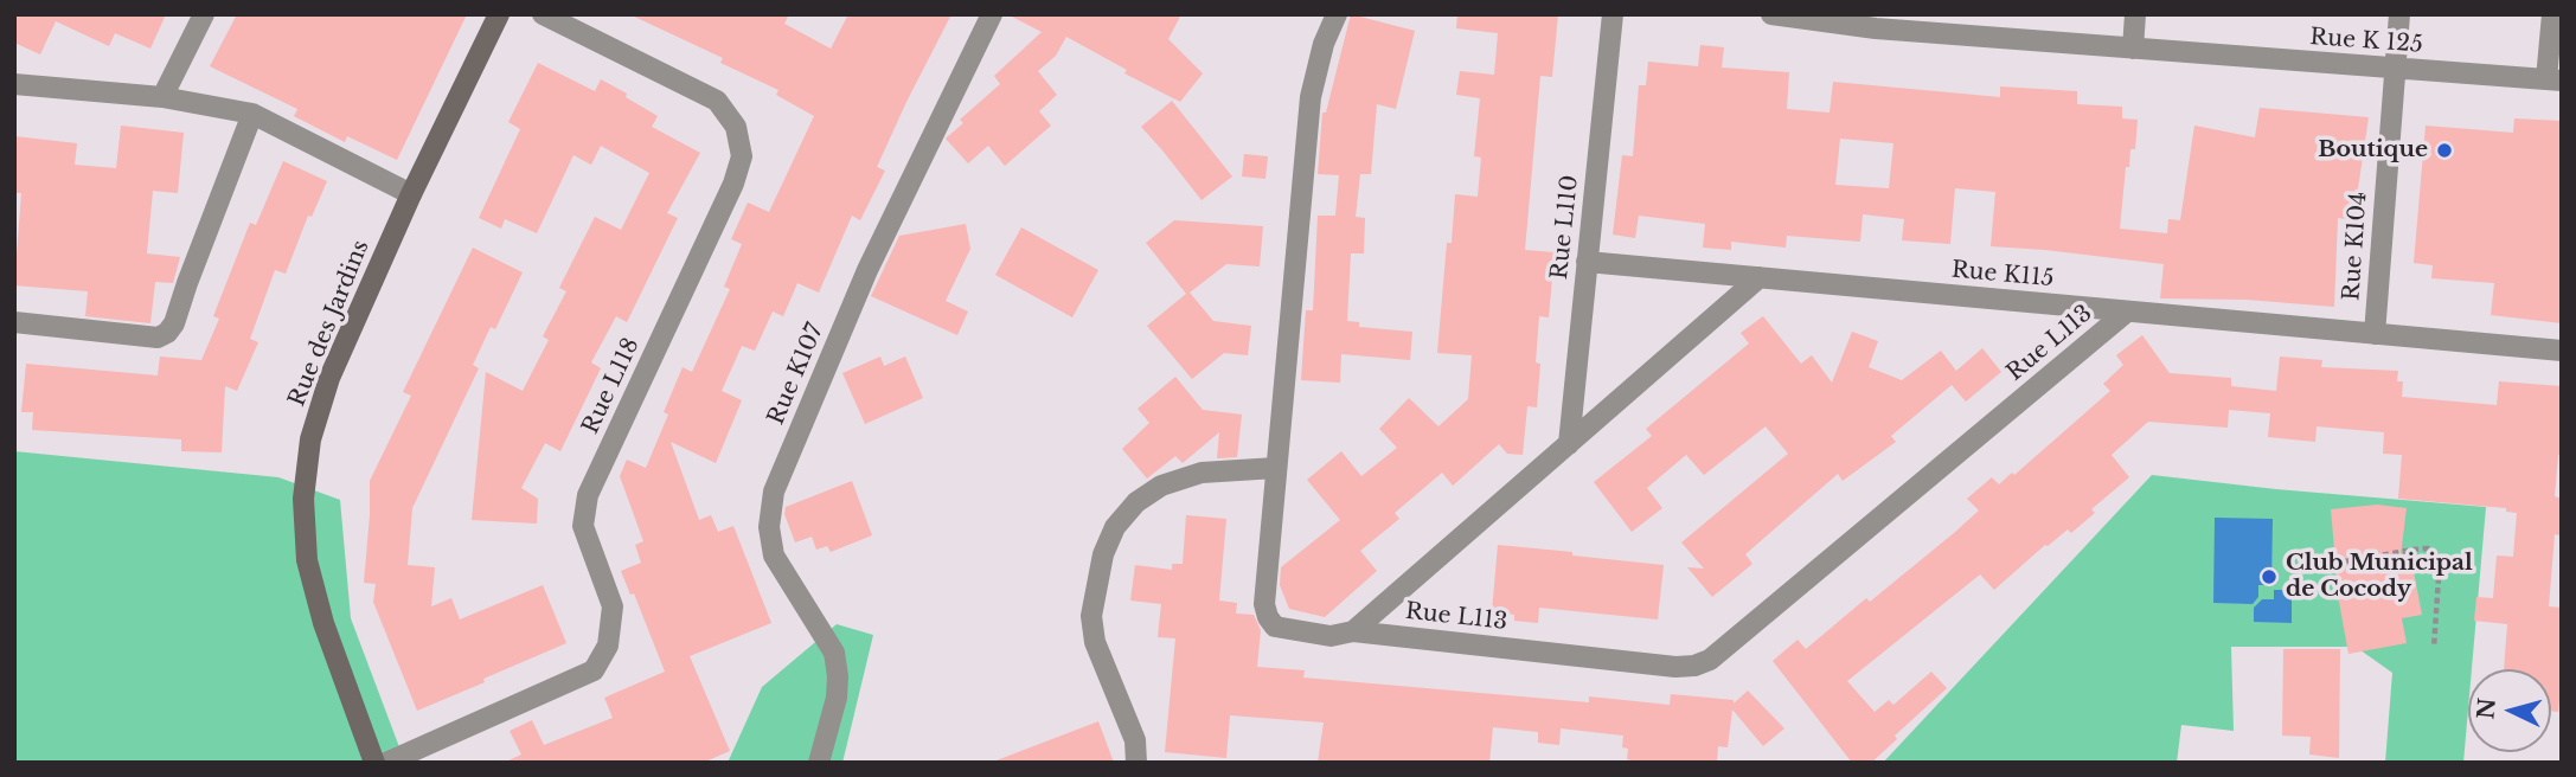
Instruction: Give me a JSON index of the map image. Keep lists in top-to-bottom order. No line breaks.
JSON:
{"streets":{"main road":["Rue des Jardins"],"street":["Rue K 125","Rue L110","Rue K104","Rue K115","Rue L113","Rue K107","Rue L118"]},"crossings":[["Rue K 125","Rue K104"],["Rue L110","Rue K115"],["Rue K104","Rue K115"],["Rue K115","Rue L113"]],"places":["Boutique","Club Municipal de Cocody"],"north":"left"}
